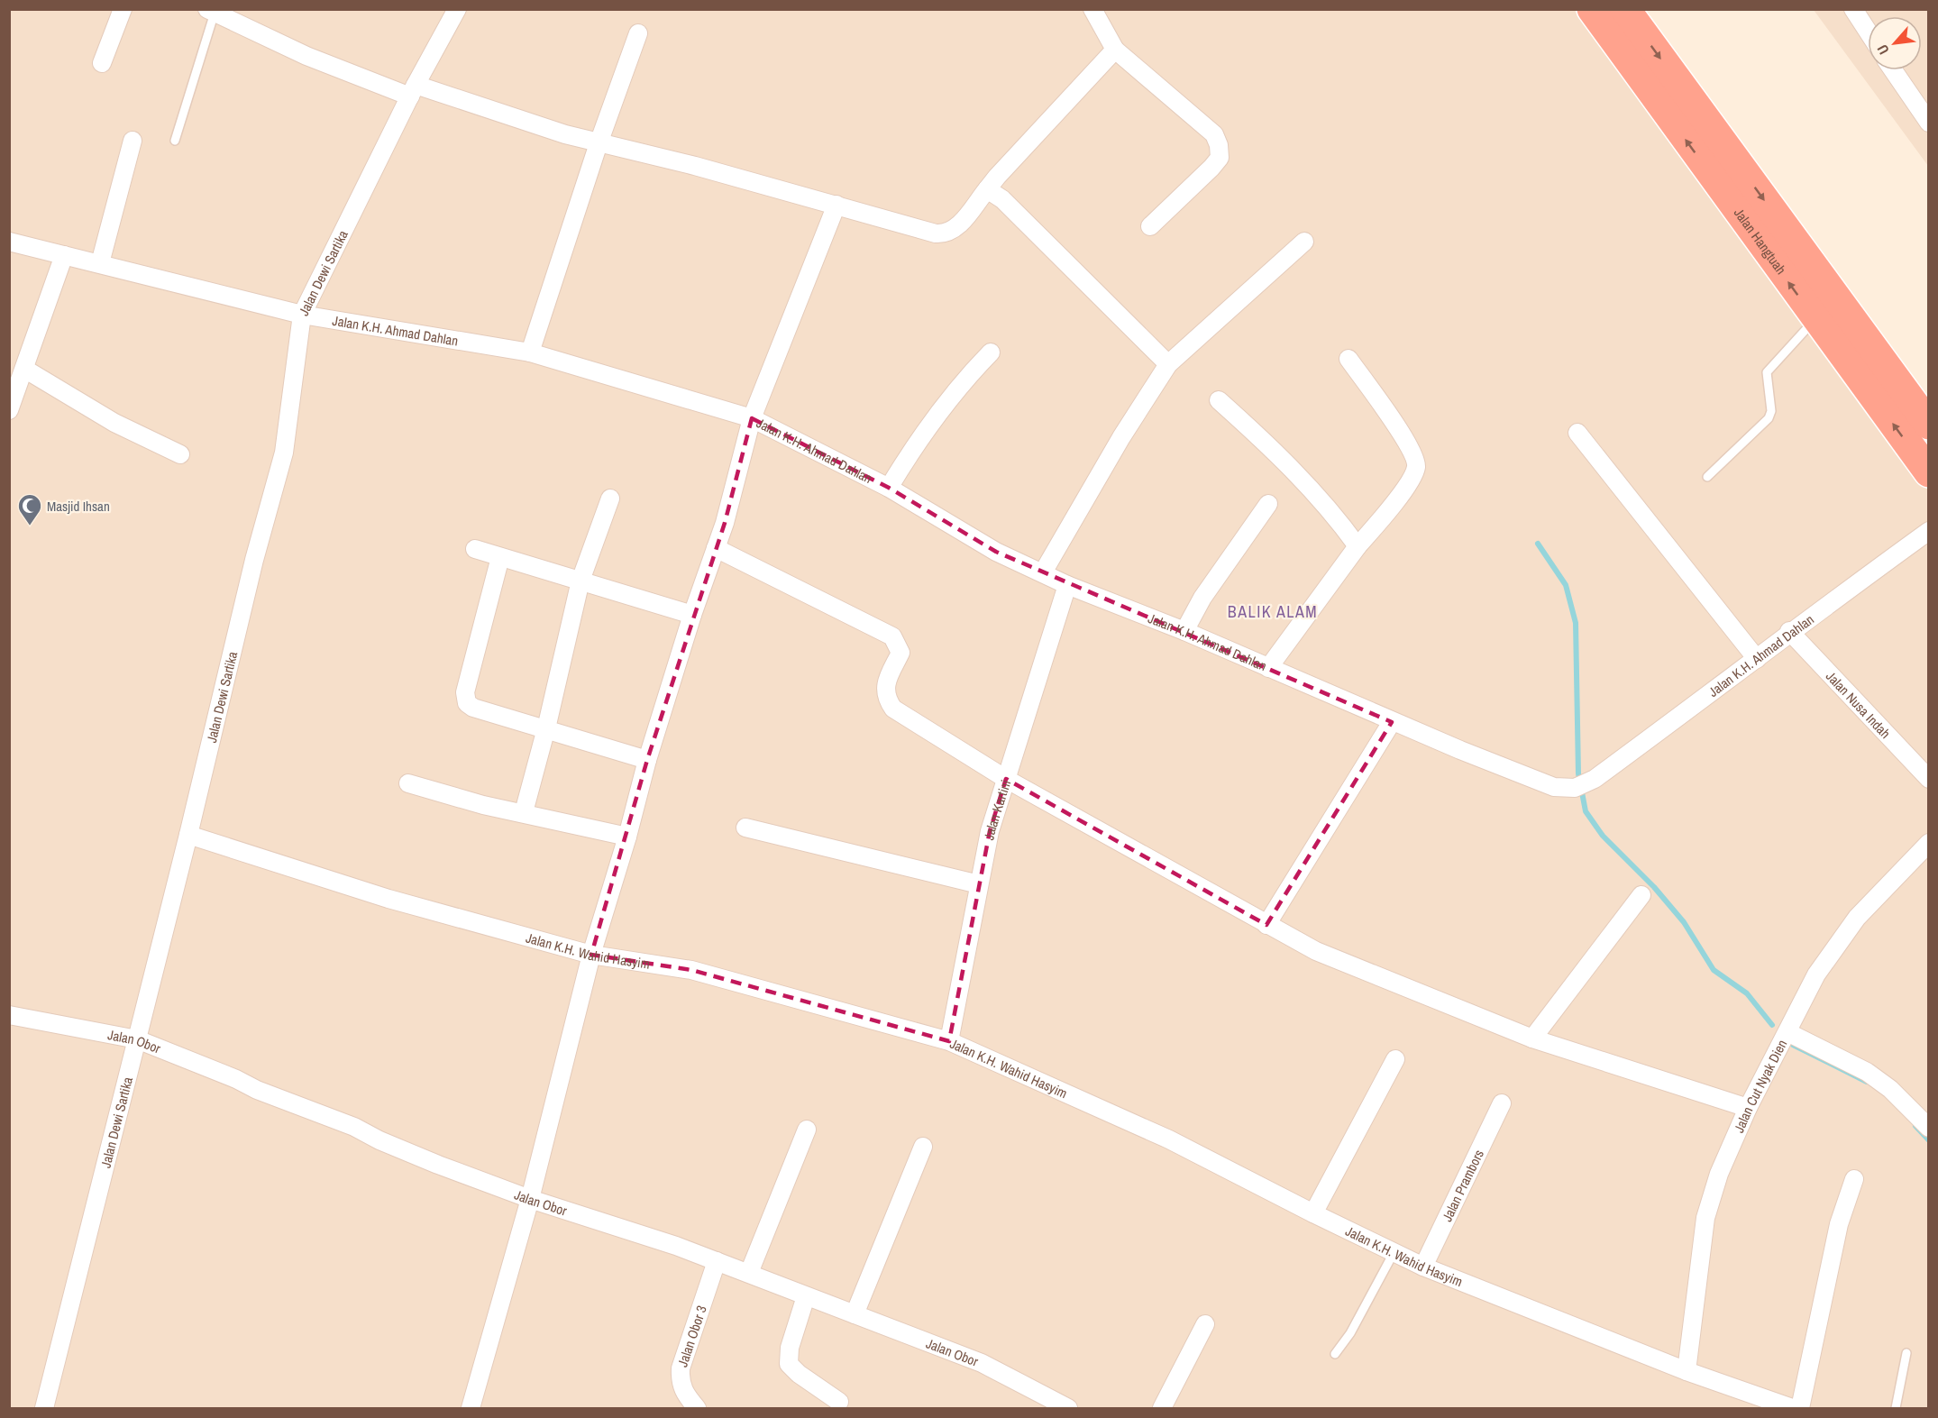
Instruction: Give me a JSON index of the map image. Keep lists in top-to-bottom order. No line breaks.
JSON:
{"streets":{"highway":["Jalan Hangtuah"],"street":["Jalan Dewi Sartika","Jalan K.H. Ahmad Dahlan","Jalan Nusa Indah","Jalan Kartini","Jalan K.H. Wahid Hasyim","Jalan Obor","Jalan Cut Nyak Dien","Jalan Prambors","Jalan Obor 3"]},"crossings":[["Jalan Dewi Sartika","Jalan K.H. Ahmad Dahlan"],["Jalan Dewi Sartika","Jalan K.H. Wahid Hasyim"],["Jalan Dewi Sartika","Jalan Obor"],["Jalan K.H. Ahmad Dahlan","Jalan Nusa Indah"],["Jalan K.H. Ahmad Dahlan","Jalan Kartini"],["Jalan Kartini","Jalan K.H. Wahid Hasyim"],["Jalan K.H. Wahid Hasyim","Jalan Cut Nyak Dien"],["Jalan K.H. Wahid Hasyim","Jalan Prambors"],["Jalan Obor","Jalan Obor 3"]],"districts":["BALIK ALAM"],"places":{"mosque":["Masjid Ihsan"]},"north":"bottom left"}
